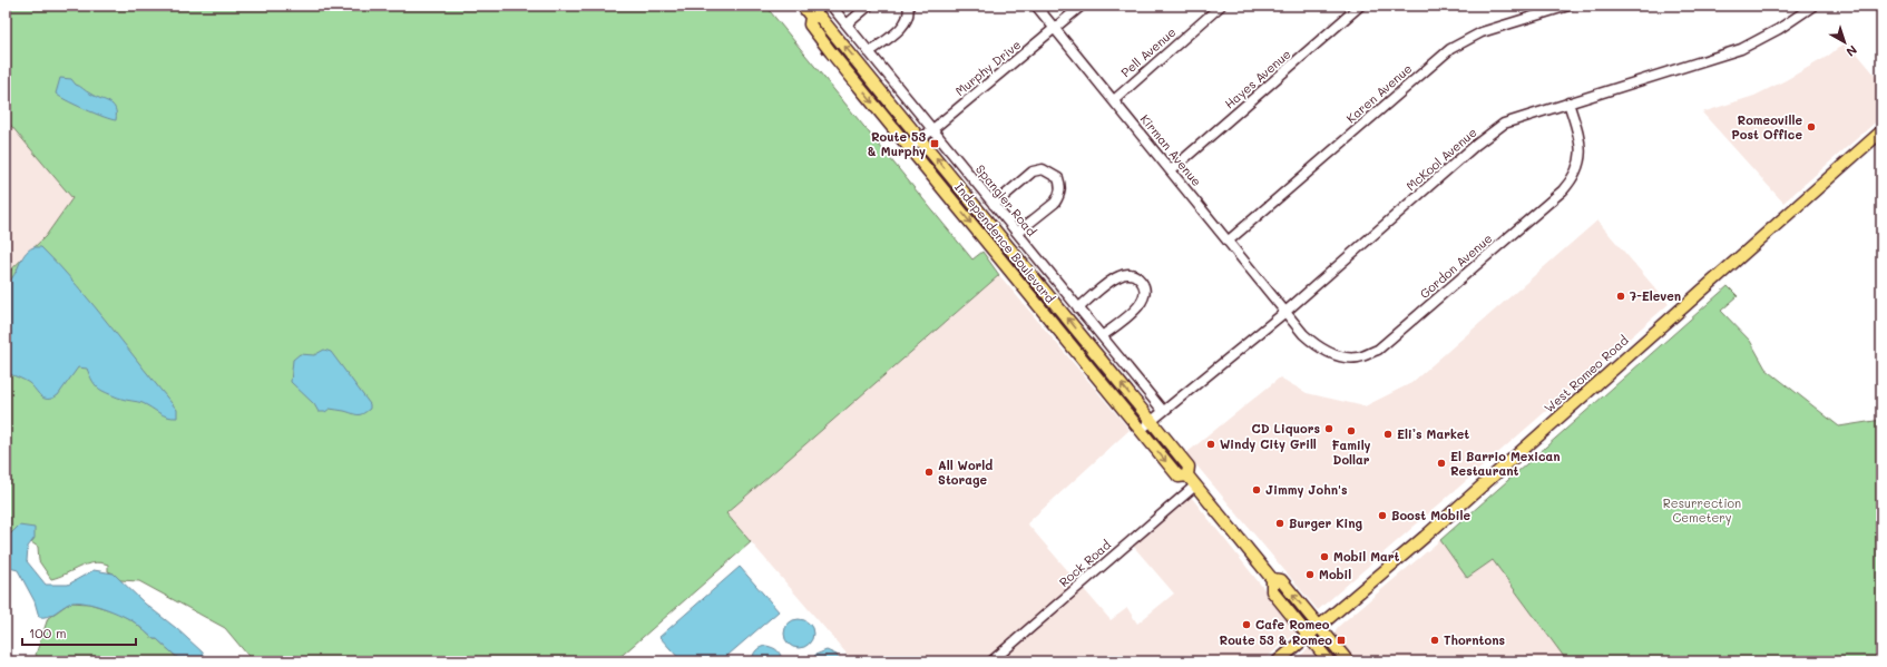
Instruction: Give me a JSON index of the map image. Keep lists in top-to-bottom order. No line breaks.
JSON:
{"streets":{"main road":["Independence Boulevard","West Romeo Road"],"street":["Pell Avenue","Murphy Drive","Hayes Avenue","Karen Avenue","Kirman Avenue","McKool Avenue","Spangler Road","Gordon Avenue","Rock Road"]},"crossings":[["Pell Avenue","Kirman Avenue"],["Murphy Drive","Kirman Avenue"],["Murphy Drive","Spangler Road"],["Murphy Drive","Independence Boulevard"],["Hayes Avenue","Kirman Avenue"],["Karen Avenue","Kirman Avenue"],["Kirman Avenue","McKool Avenue"],["Kirman Avenue","Gordon Avenue"],["McKool Avenue","Spangler Road"],["McKool Avenue","Independence Boulevard"],["McKool Avenue","Gordon Avenue"],["Independence Boulevard","West Romeo Road"],["Independence Boulevard","Rock Road"]],"parks":["Resurrection Cemetery"],"places":{"other":["Romeoville Post Office","7-Eleven","CD Liquors","Family Dollar","Eli’s Market","Windy City Grill","El Barrio Mexican Restaurant","All World Storage","Jimmy John's","Boost Mobile","Burger King","Mobil Mart","Mobil","Cafe Romeo","Thorntons"],"transit":["Route 53 & Murphy","Route 53 & Romeo"]},"scale_bar":"100 m","north":"bottom right"}
